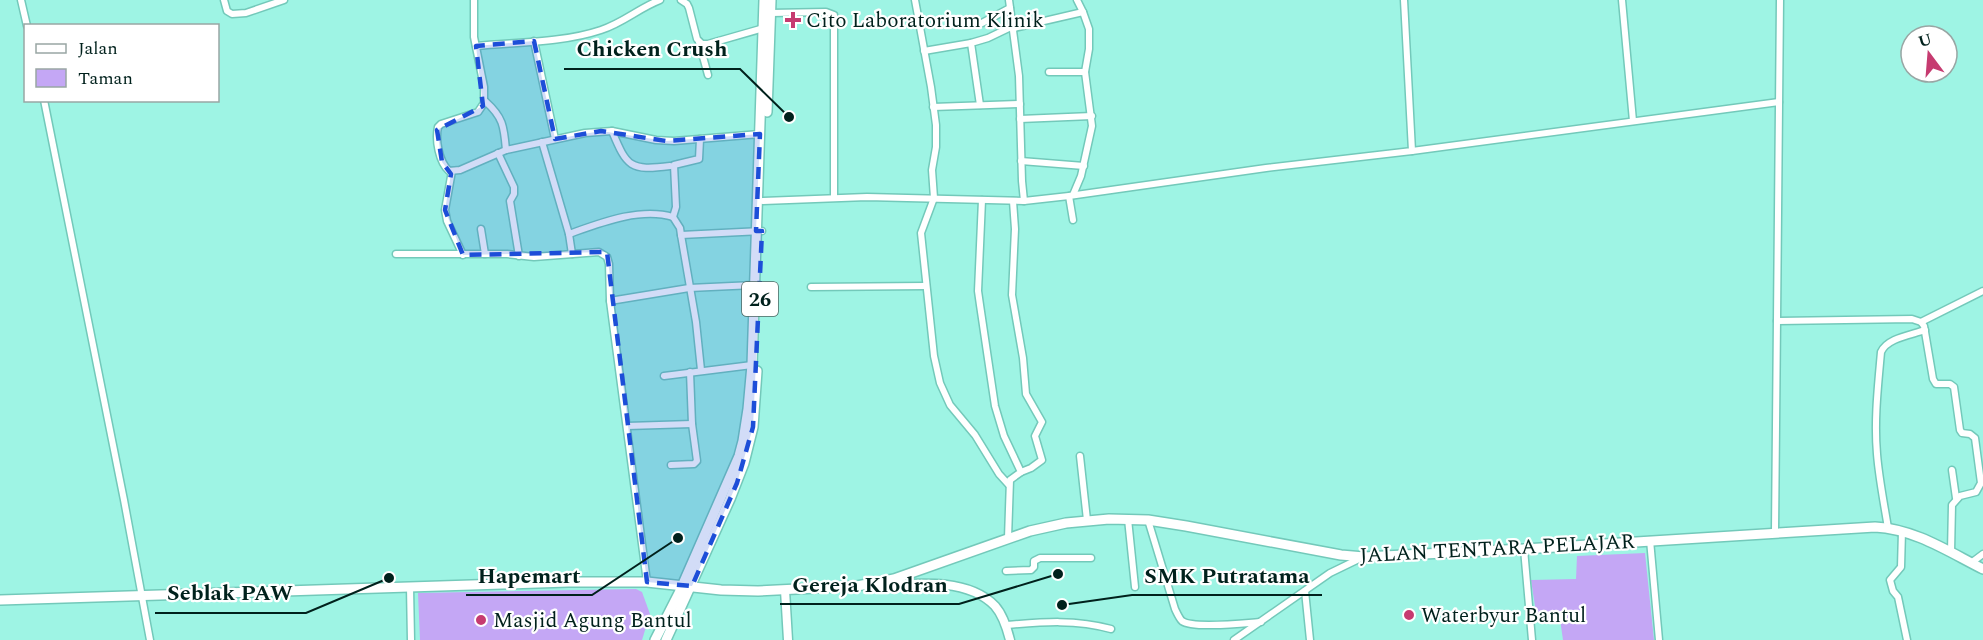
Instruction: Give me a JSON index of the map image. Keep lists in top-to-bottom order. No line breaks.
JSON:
{"streets":{"main road":["26","JALAN TENTARA PELAJAR"]},"crossings":[["26","JALAN TENTARA PELAJAR"]],"places":{"health":["Cito Laboratorium Klinik"],"other":["Chicken Crush","Hapemart","Gereja Klodran","Seblak PAW","SMK Putratama","Waterbyur Bantul","Masjid Agung Bantul"]},"legend":["Jalan","Taman"],"north":"top"}
